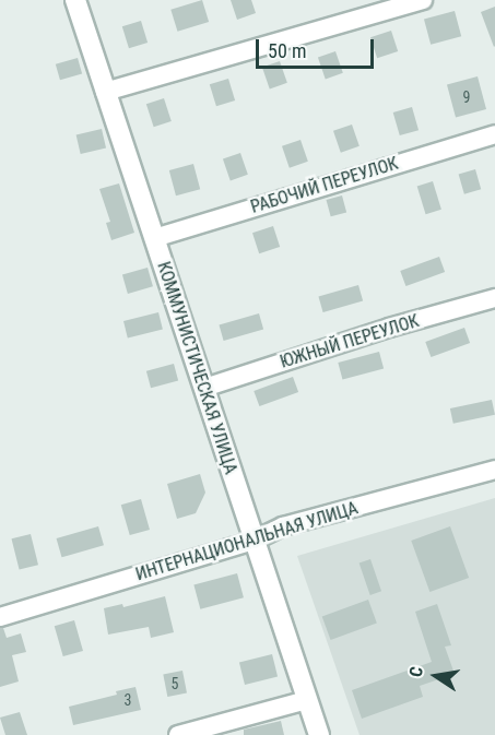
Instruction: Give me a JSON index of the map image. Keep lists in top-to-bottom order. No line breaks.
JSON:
{"streets":{"street":["РАБОЧИЙ ПЕРЕУЛОК","ЮЖНЫЙ ПЕРЕУЛОК","КОММУНИСТИЧЕСКАЯ УЛИЦА","ИНТЕРНАЦИОНАЛЬНАЯ УЛИЦА"]},"crossings":[["РАБОЧИЙ ПЕРЕУЛОК","КОММУНИСТИЧЕСКАЯ УЛИЦА"],["ЮЖНЫЙ ПЕРЕУЛОК","КОММУНИСТИЧЕСКАЯ УЛИЦА"],["КОММУНИСТИЧЕСКАЯ УЛИЦА","ИНТЕРНАЦИОНАЛЬНАЯ УЛИЦА"]],"house_numbers":["9","5","3"],"scale_bar":"50 m","north":"left"}
